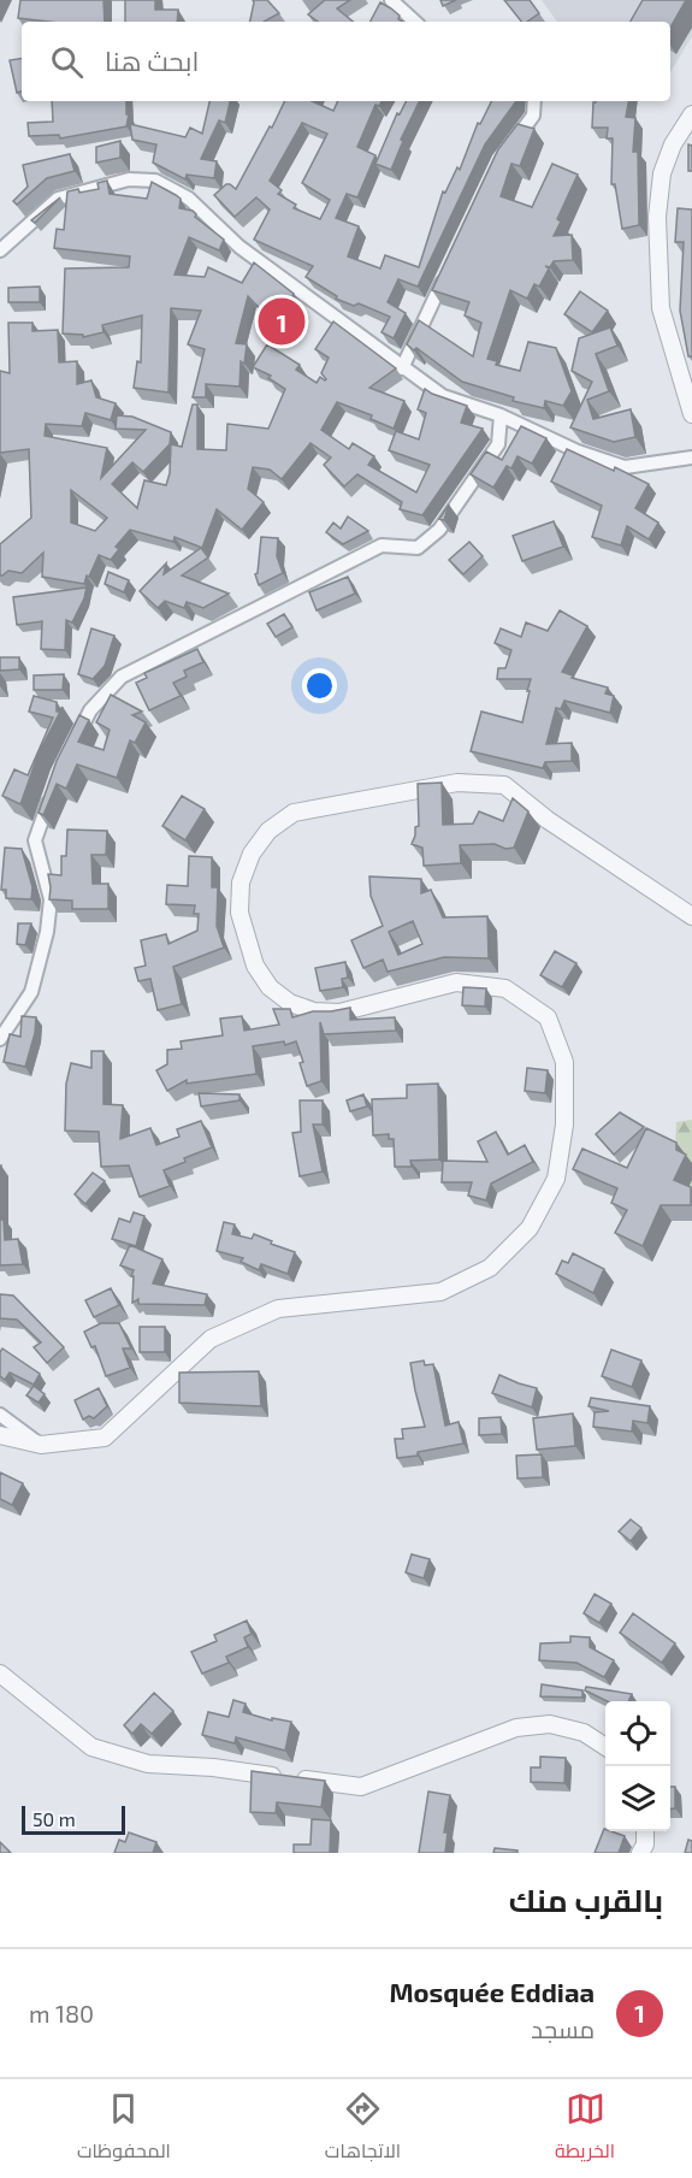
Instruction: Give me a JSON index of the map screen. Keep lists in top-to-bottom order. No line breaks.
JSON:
{"scale_bar":"50 m","page":{"search":"ابحث هنا","pins":"1","scale":"50 m","heading":"بالقرب منك","list":[{"mark":"1","name":"Mosquée Eddiaa","note":"مسجد","value":"180 m"}],"nav":["الخريطة","الاتجاهات","المحفوظات"]}}
